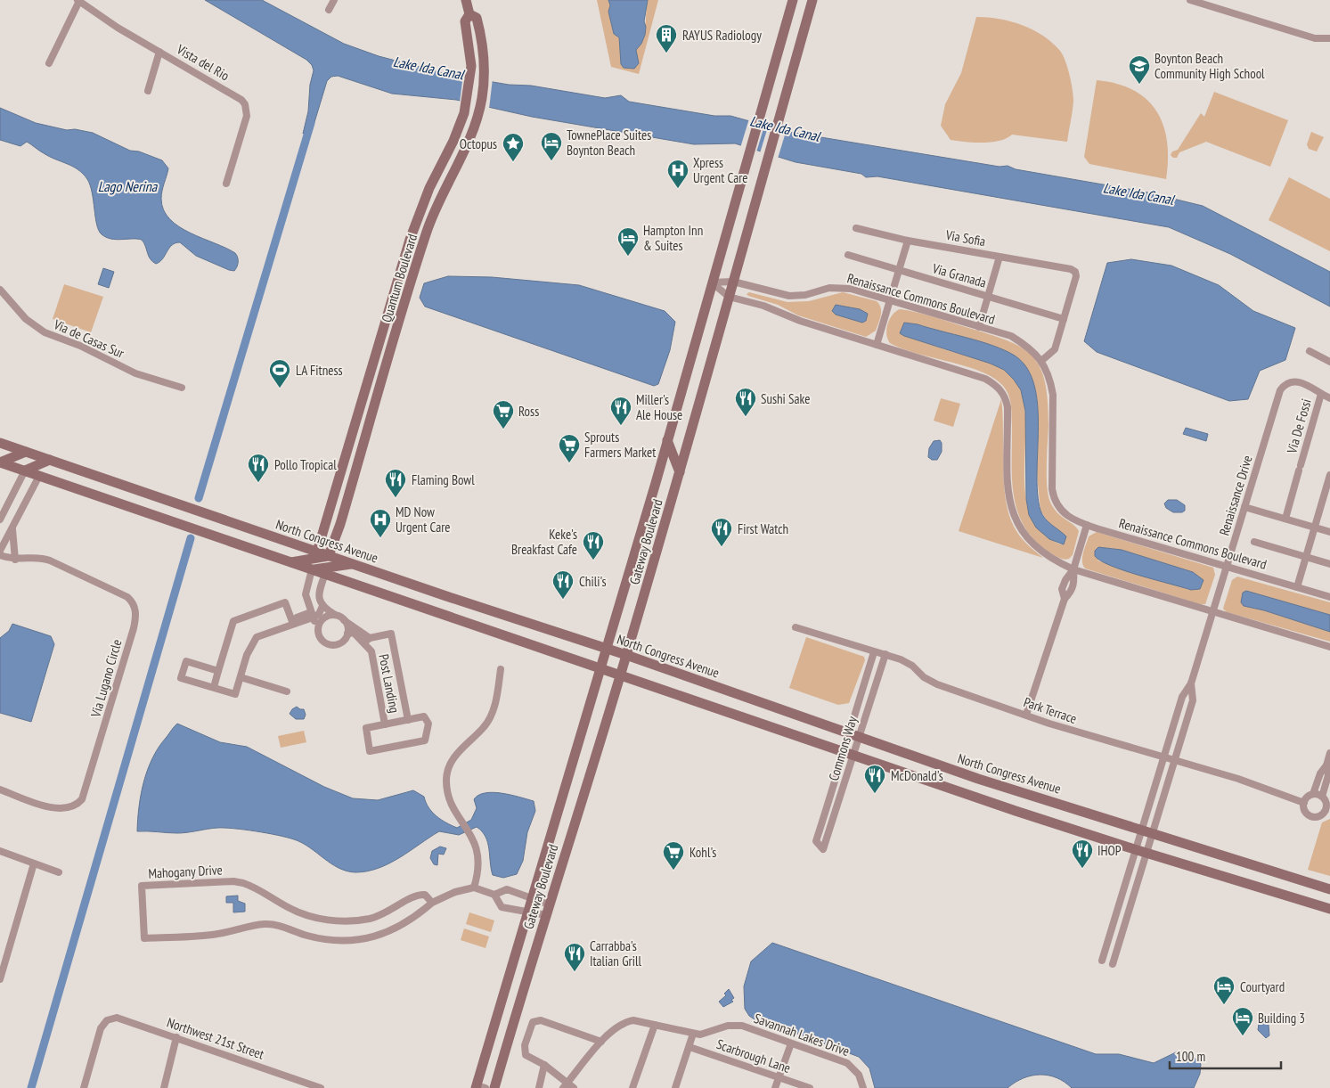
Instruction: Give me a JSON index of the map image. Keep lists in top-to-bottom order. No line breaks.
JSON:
{"streets":{"main road":["Quantum Boulevard","North Congress Avenue","Gateway Boulevard"],"street":["Vista del Rio","Via Sofia","Via Granada","Renaissance Commons Boulevard","Via de Casas Sur","Via De Fossi","Renaissance Drive","Via Lugano Circle","Post Landing","Park Terrace","Commons Way","Mahogany Drive","Savannah Lakes Drive","Northwest 21st Street","Scarbrough Lane"]},"crossings":[["Via Sofia","Via Granada"],["Quantum Boulevard","North Congress Avenue"],["Renaissance Commons Boulevard","Renaissance Drive"],["Renaissance Commons Boulevard","Gateway Boulevard"],["Via De Fossi","Renaissance Drive"],["Renaissance Drive","North Congress Avenue"],["Renaissance Drive","Park Terrace"],["North Congress Avenue","Gateway Boulevard"],["North Congress Avenue","Commons Way"],["Park Terrace","Commons Way"]],"water":["Lake Ida Canal","Lago Nerina"],"places":{"building":["RAYUS Radiology"],"school or university":["Boynton Beach Community High School"],"hotel":["TownePlace Suites Boynton Beach","Hampton Inn & Suites","Courtyard","Building 3"],"place":["Octopus"],"hospital":["Xpress Urgent Care","MD Now Urgent Care"],"sports":["LA Fitness"],"restaurant":["Sushi Sake","Miller's Ale House","Pollo Tropical","Flaming Bowl","First Watch","Keke's Breakfast Cafe","Chili's","McDonald's","IHOP","Carrabba's Italian Grill"],"supermarket":["Ross","Sprouts Farmers Market","Kohl's"]},"scale_bar":"100 m"}
